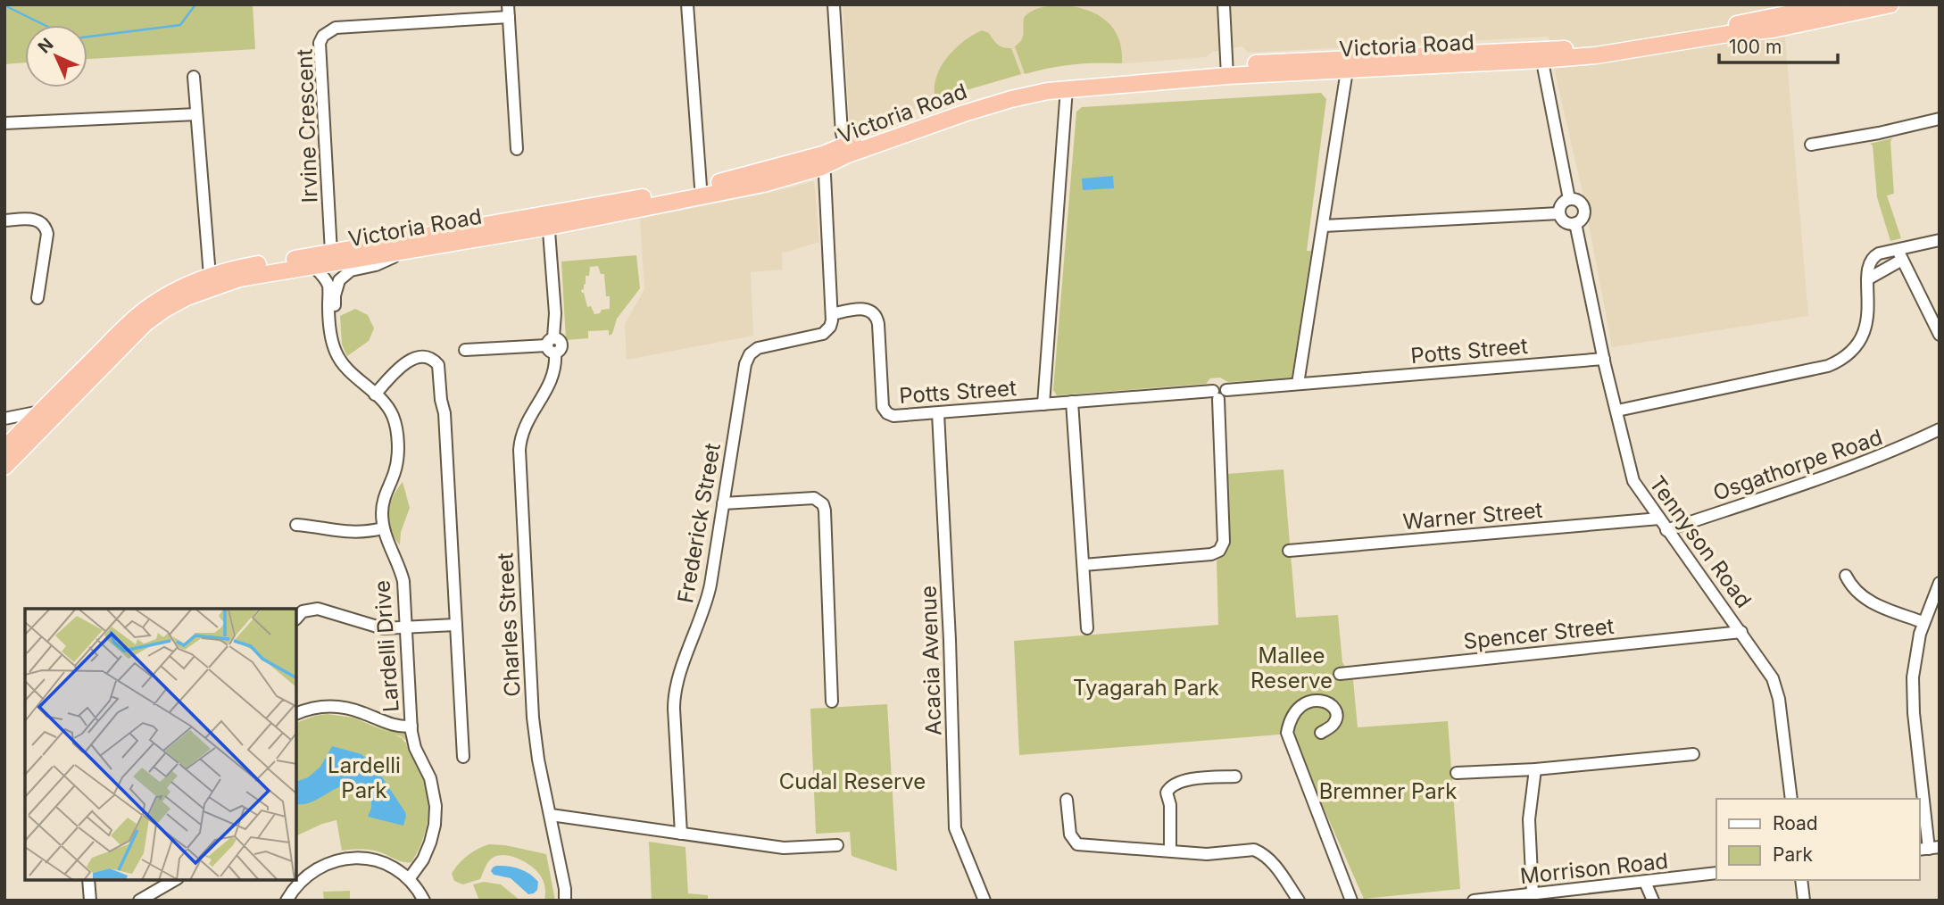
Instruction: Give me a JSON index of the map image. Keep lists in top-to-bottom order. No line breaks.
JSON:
{"streets":{"highway":["Victoria Road"],"street":["Irvine Crescent","Potts Street","Osgathorpe Road","Warner Street","Frederick Street","Tennyson Road","Charles Street","Spencer Street","Lardelli Drive","Acacia Avenue","Morrison Road"]},"crossings":[["Victoria Road","Irvine Crescent"],["Victoria Road","Charles Street"],["Victoria Road","Lardelli Drive"],["Potts Street","Frederick Street"],["Potts Street","Tennyson Road"],["Potts Street","Acacia Avenue"],["Osgathorpe Road","Tennyson Road"],["Warner Street","Tennyson Road"],["Tennyson Road","Spencer Street"]],"parks":["Mallee Reserve","Tyagarah Park","Lardelli Park","Cudal Reserve","Bremner Park"],"legend":["Road","Park"],"scale_bar":"100 m","north":"top left"}
